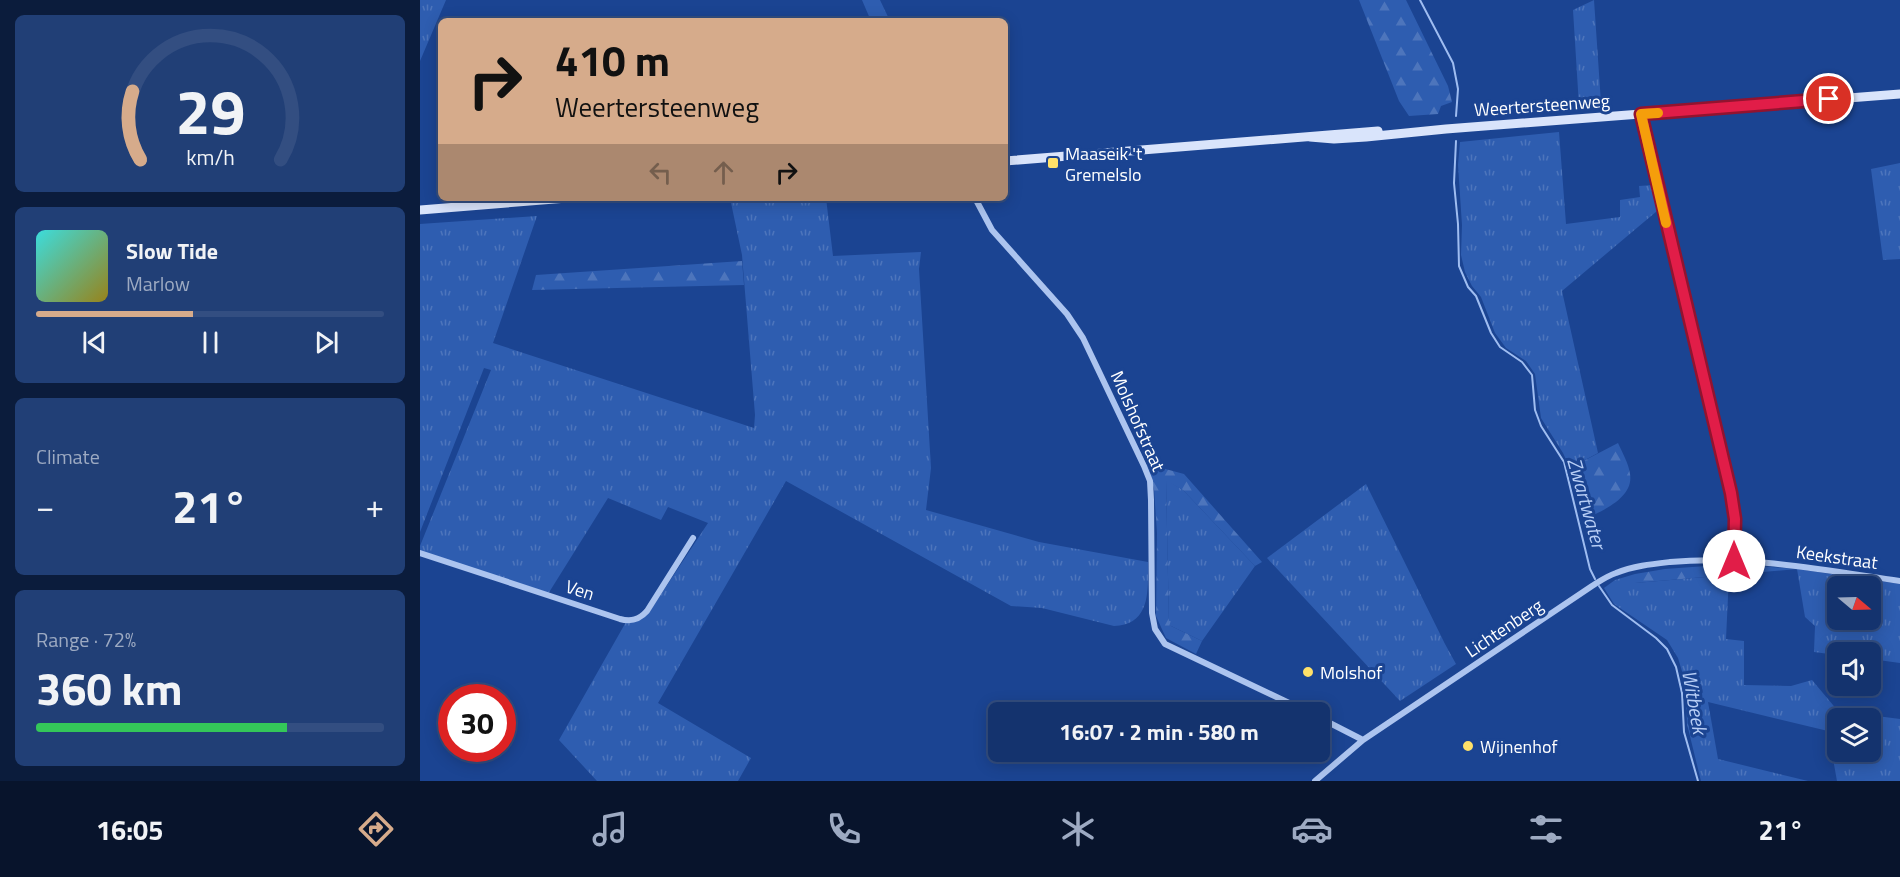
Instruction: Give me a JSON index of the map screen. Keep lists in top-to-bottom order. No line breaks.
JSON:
{"streets":{"main road":["Weertersteenweg"],"street":["Molshofstraat","Keekstraat","Ven","Lichtenberg"]},"crossings":[["Keekstraat","Lichtenberg"]],"water":["Zwartwater","Witbeek"],"places":{"transit":["Maaseik 't Gremelslo"],"other":["Molshof","Wijnenhof"]},"north":"right","page":{"turn":["410 m","Weertersteenweg"],"song":["Slow Tide","Marlow"],"tile":["Climate",["Range · 72%","360 km"]],"heat":["−","21°","+"],"limit":"30","trip":"16:07 · 2 min · 580 m","tabs":["16:05","21°"],"gauge":["29","km/h"]}}
